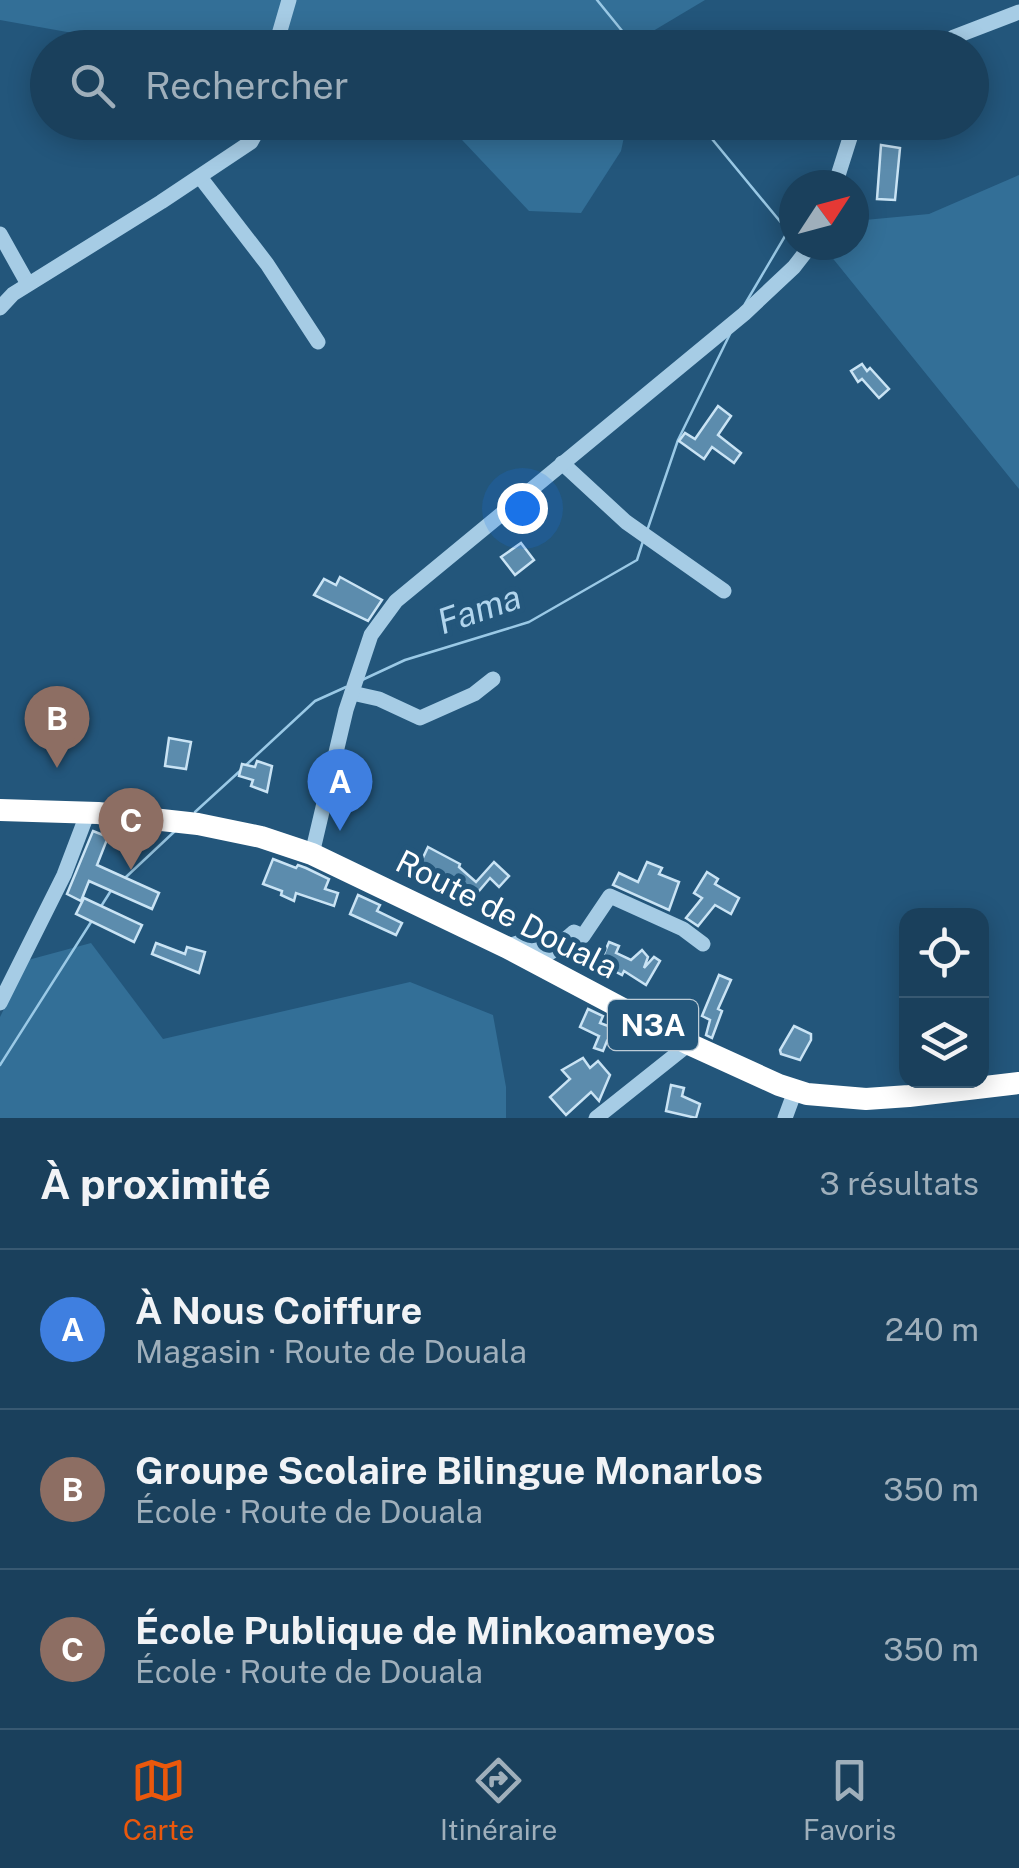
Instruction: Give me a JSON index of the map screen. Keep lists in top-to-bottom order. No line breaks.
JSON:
{"streets":{"highway":["Route de Douala","N3A"]},"water":["Fama"],"north":"top right","page":{"search":"Rechercher","pins":["B","A","C"],"heading":["À proximité","3 résultats"],"list":[{"mark":"A","name":"À Nous Coiffure","note":"Magasin · Route de Douala","value":"240 m"},{"mark":"B","name":"Groupe Scolaire Bilingue Monarlos","note":"École · Route de Douala","value":"350 m"},{"mark":"C","name":"École Publique de Minkoameyos","note":"École · Route de Douala","value":"350 m"}],"nav":["Carte","Itinéraire","Favoris"]}}
